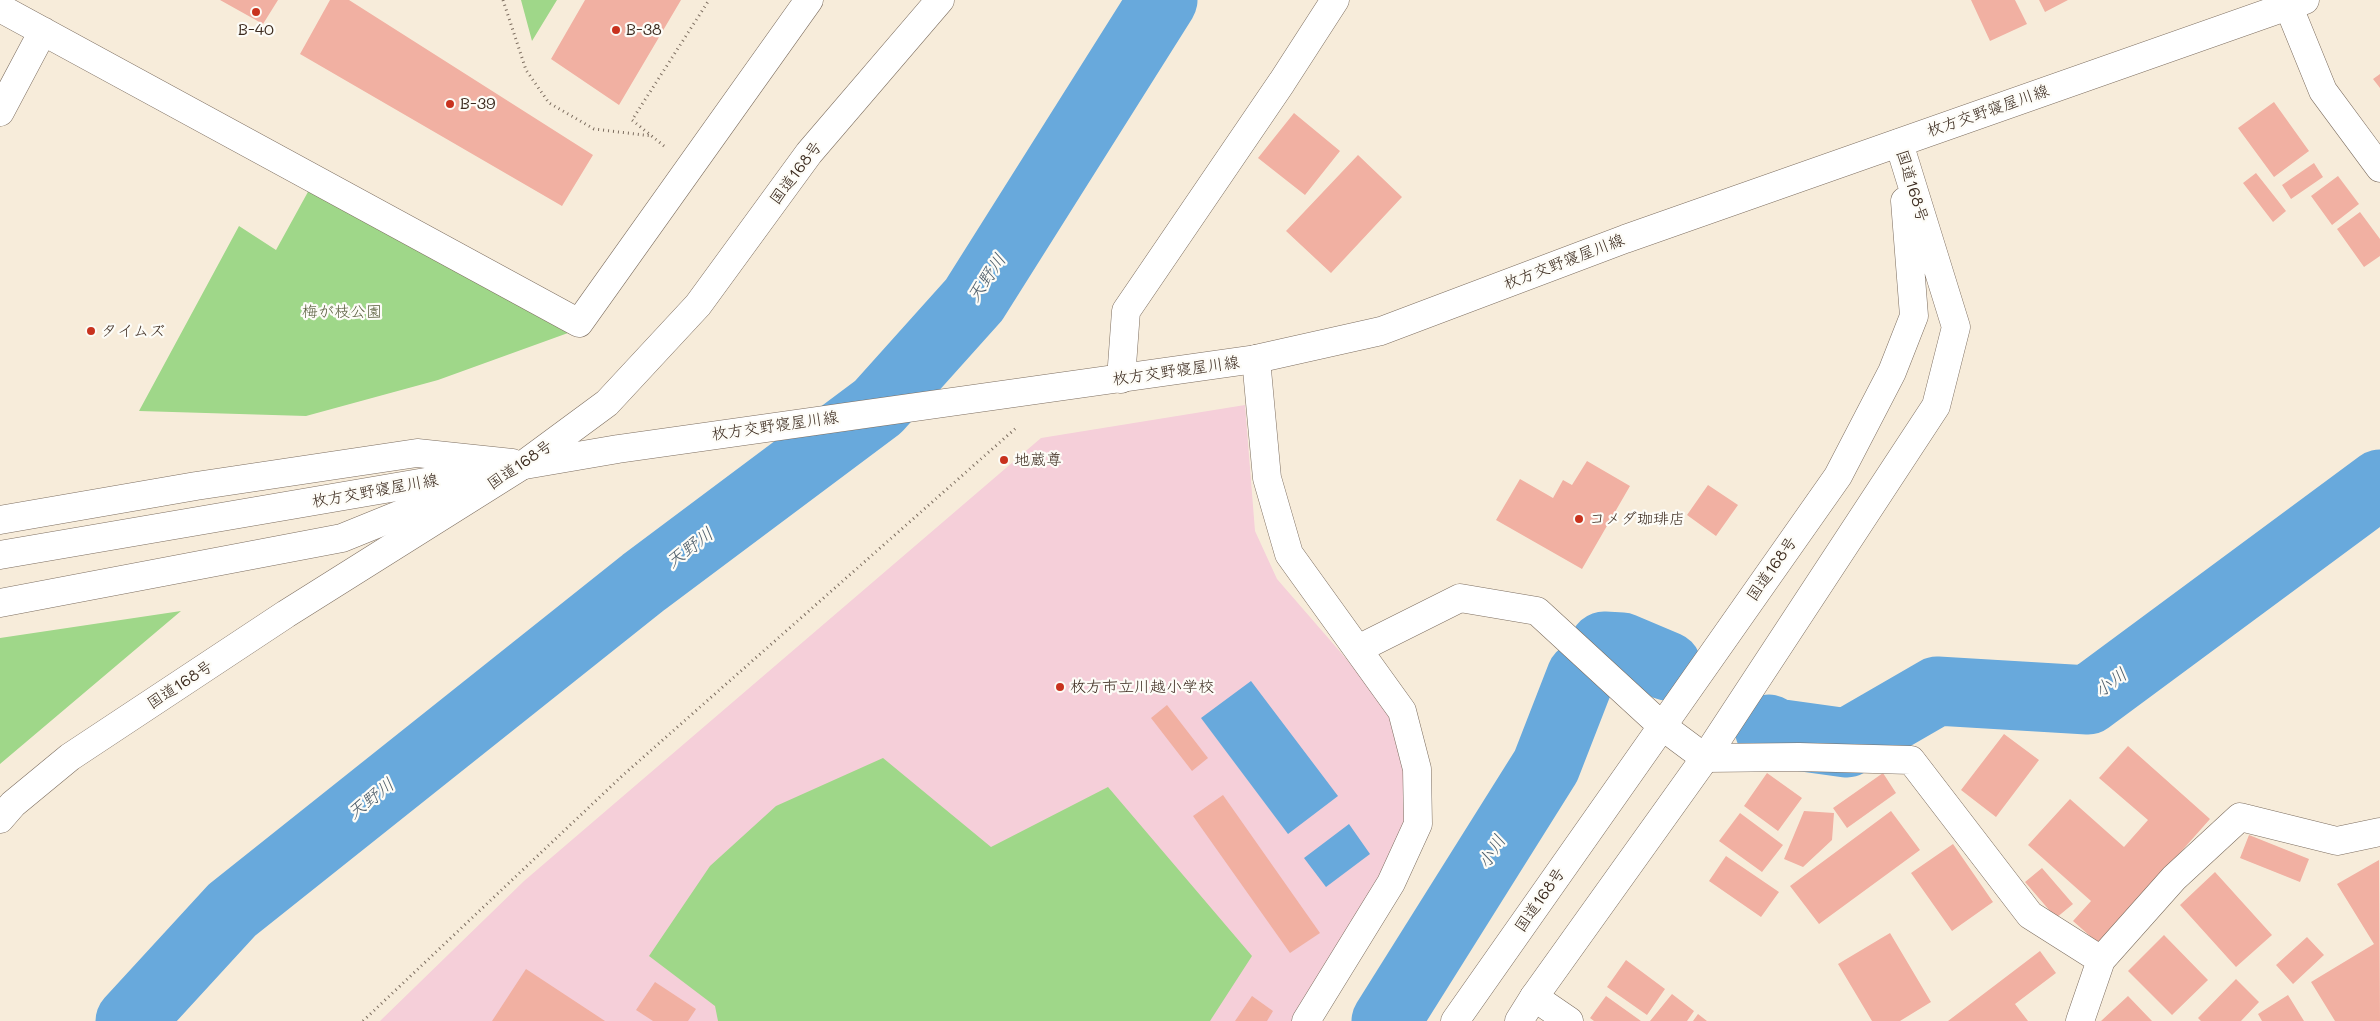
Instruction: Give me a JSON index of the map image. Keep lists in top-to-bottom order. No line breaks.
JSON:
{"streets":{"main road":["枚方交野寝屋川線","国道168号"]},"crossings":[["枚方交野寝屋川線","国道168号"]],"water":["天野川","小川"],"parks":["梅が枝公園"],"places":["B-40","B-38","B-39","タイムズ","地蔵尊","コメダ珈琲店","枚方市立川越小学校"]}
